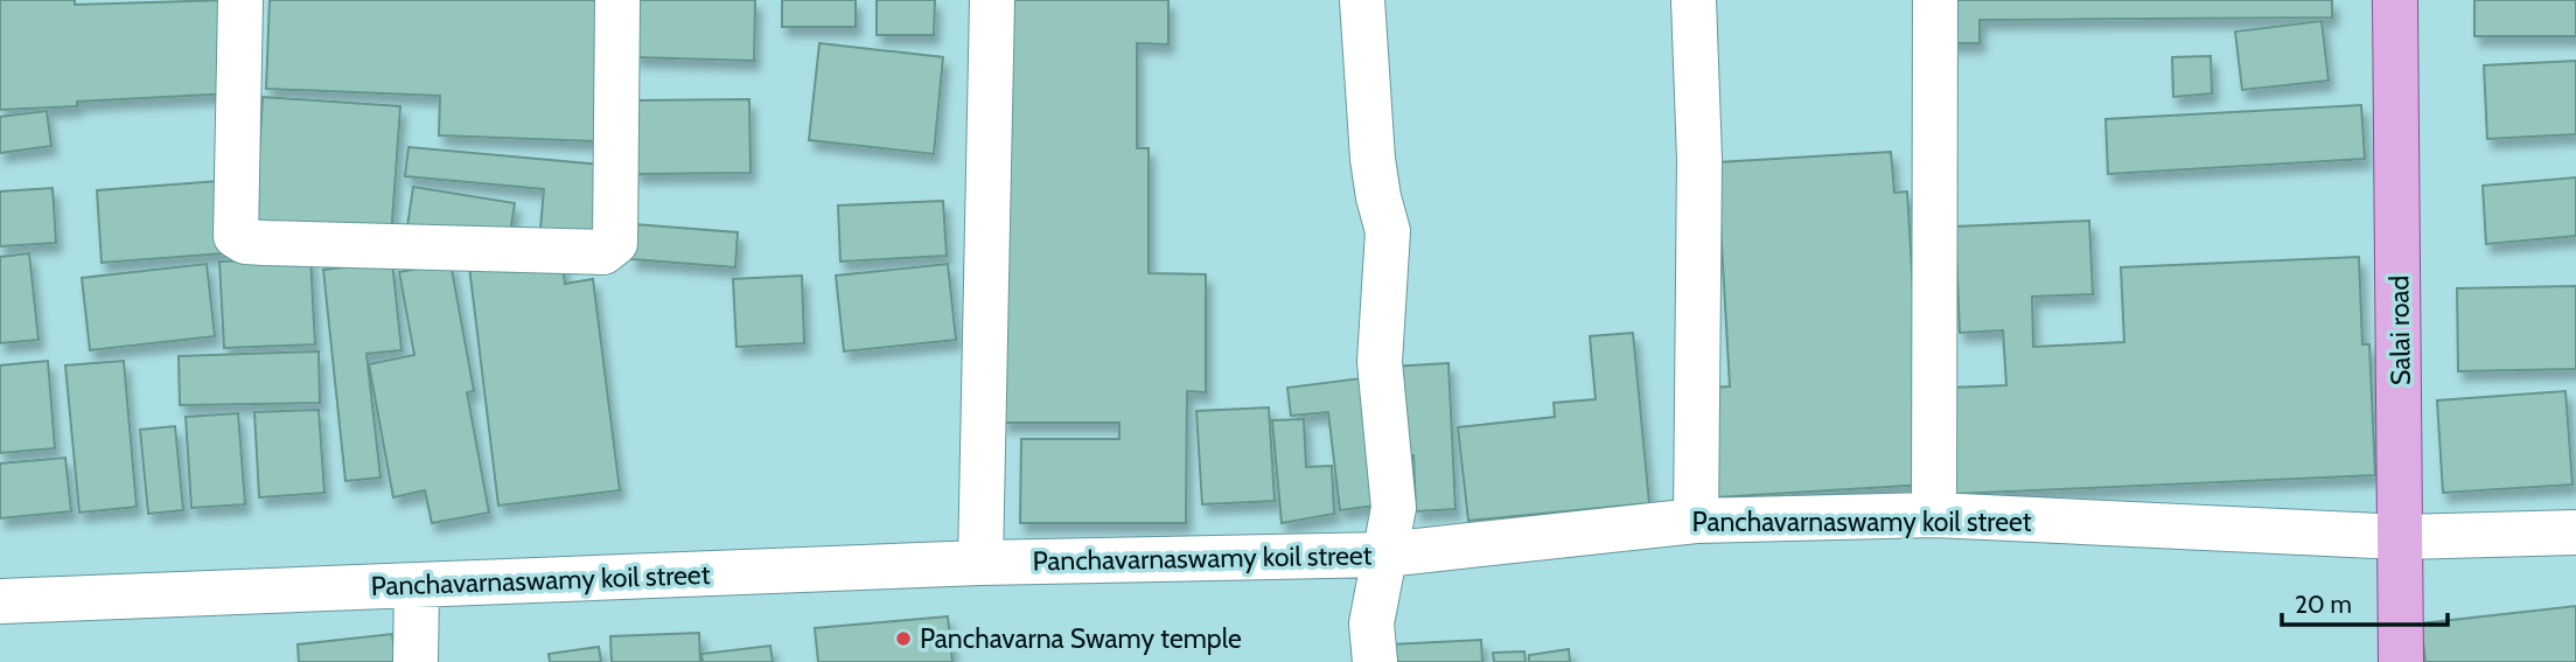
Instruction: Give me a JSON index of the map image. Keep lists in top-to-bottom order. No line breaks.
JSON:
{"streets":{"main road":["Salai road"],"street":["Panchavarnaswamy koil street"]},"crossings":[["Salai road","Panchavarnaswamy koil street"]],"places":["Panchavarna Swamy temple"],"scale_bar":"20 m"}
